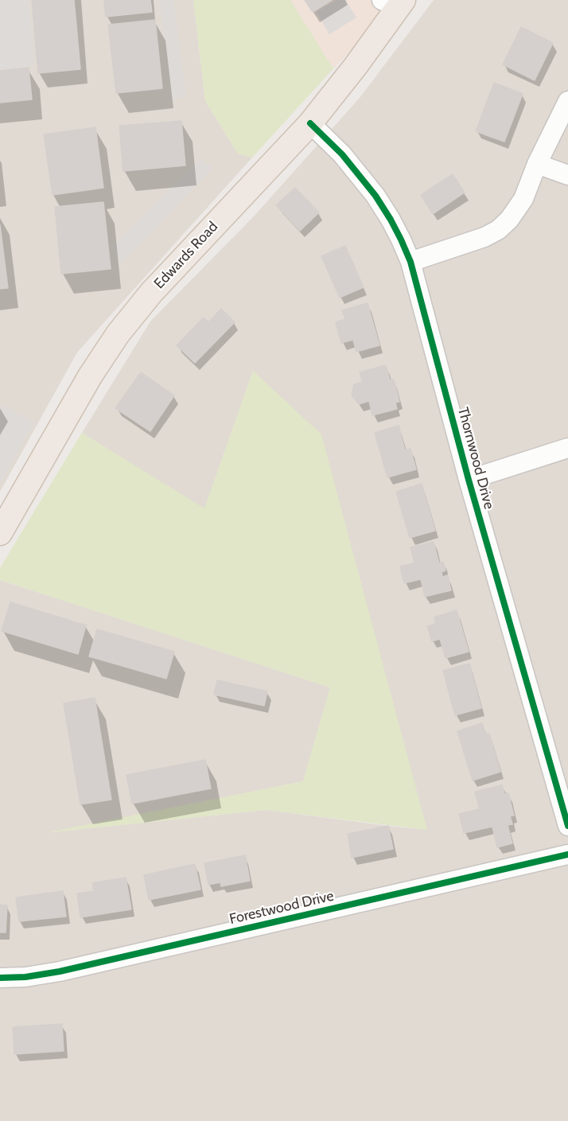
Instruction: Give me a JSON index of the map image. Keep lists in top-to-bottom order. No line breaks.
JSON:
{"streets":{"main road":["Edwards Road"],"street":["Thornwood Drive","Forestwood Drive"]},"crossings":[["Edwards Road","Thornwood Drive"]]}
